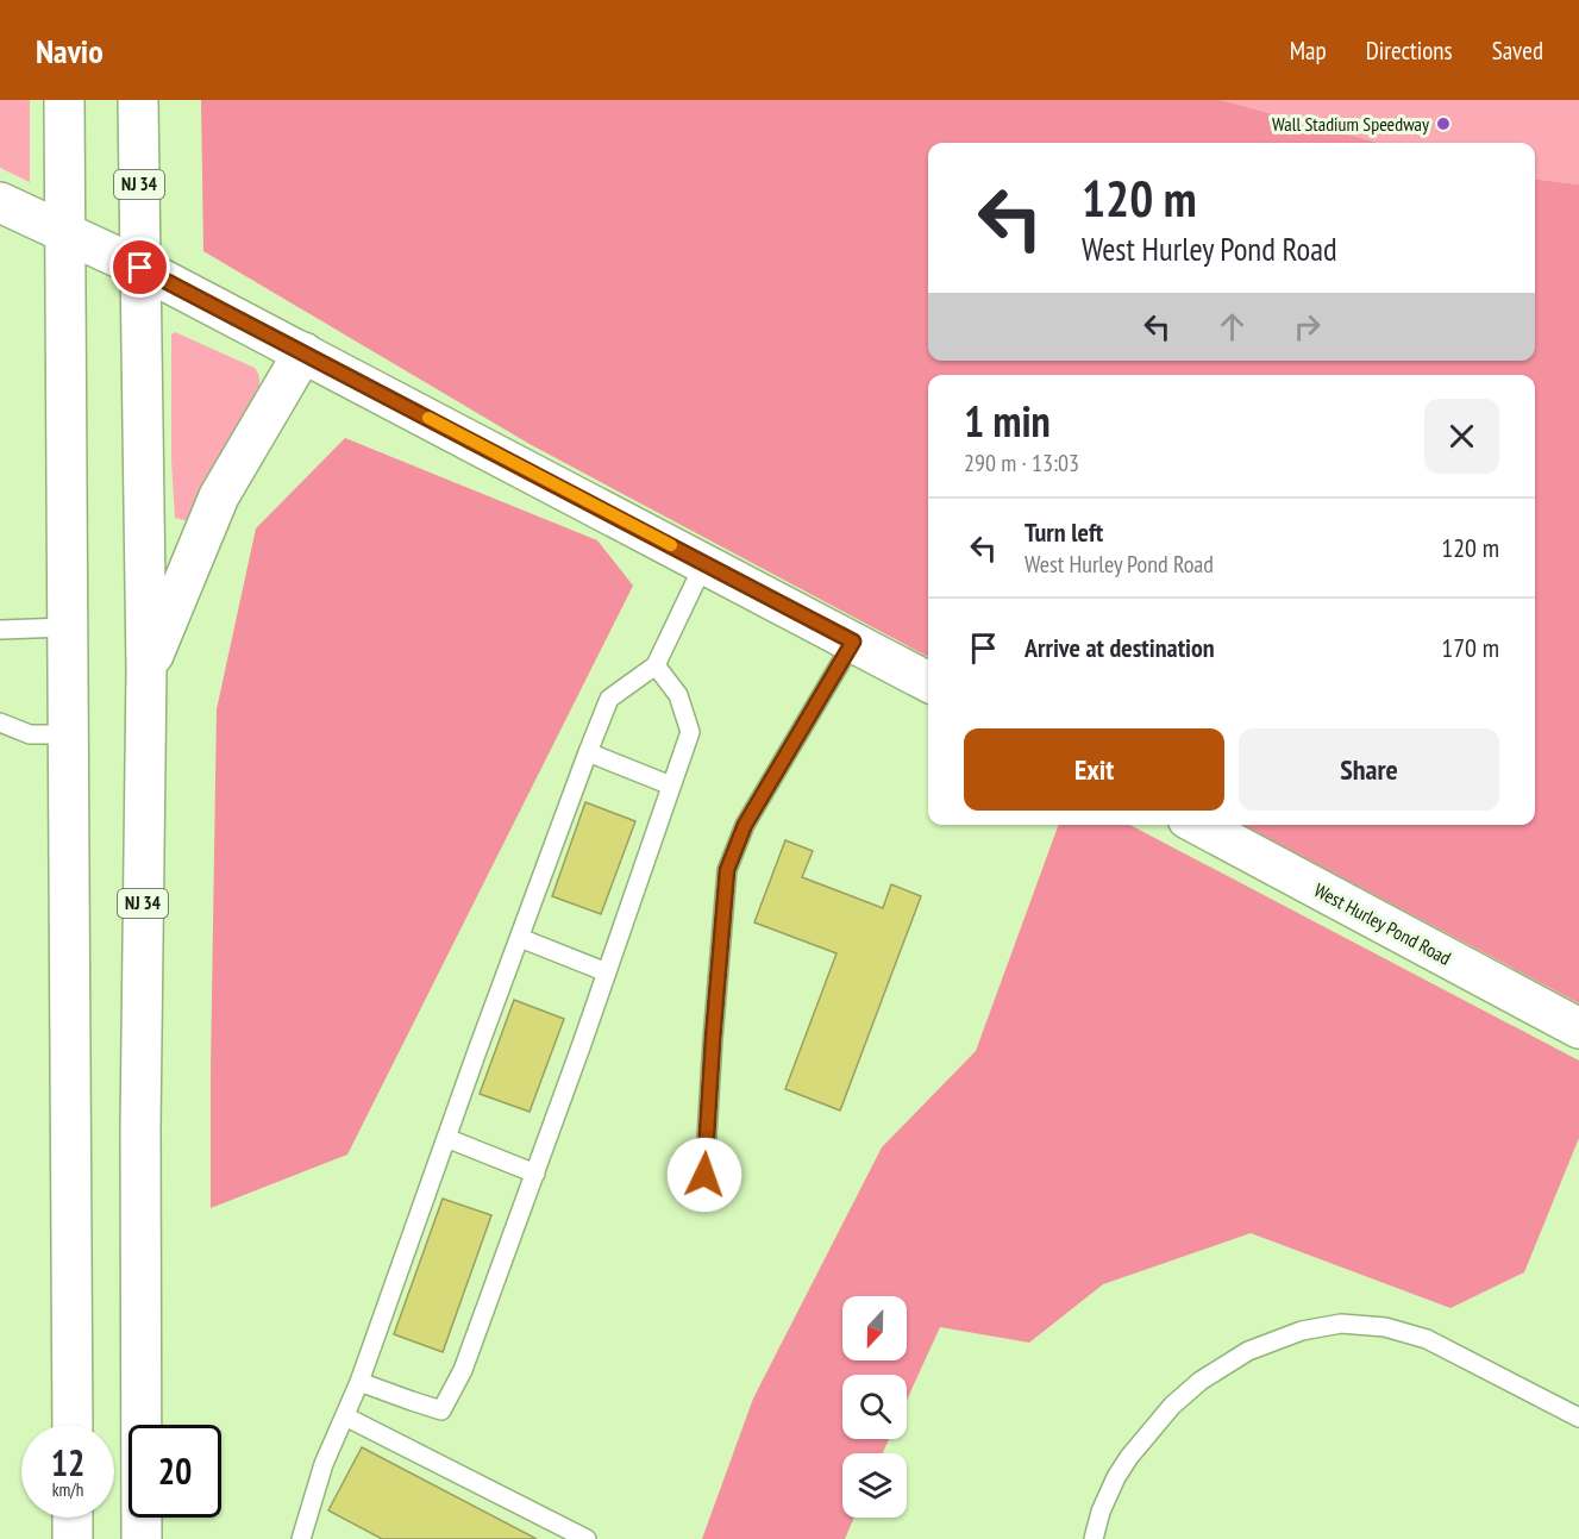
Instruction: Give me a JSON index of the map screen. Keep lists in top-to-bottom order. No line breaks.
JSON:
{"streets":{"main road":["NJ 34","West Hurley Pond Road"]},"places":["Wall Stadium Speedway"],"north":"bottom","page":{"header":"Navio","nav":["Map","Directions","Saved"],"turn":["120 m","West Hurley Pond Road"],"heading":["1 min","290 m · 13:03"],"list":[{"name":"Turn left","note":"West Hurley Pond Road","value":"120 m"},{"name":"Arrive at destination","value":"170 m"}],"buttons":["Exit","Share"],"speed":"12 km/h","limit":"20"}}
